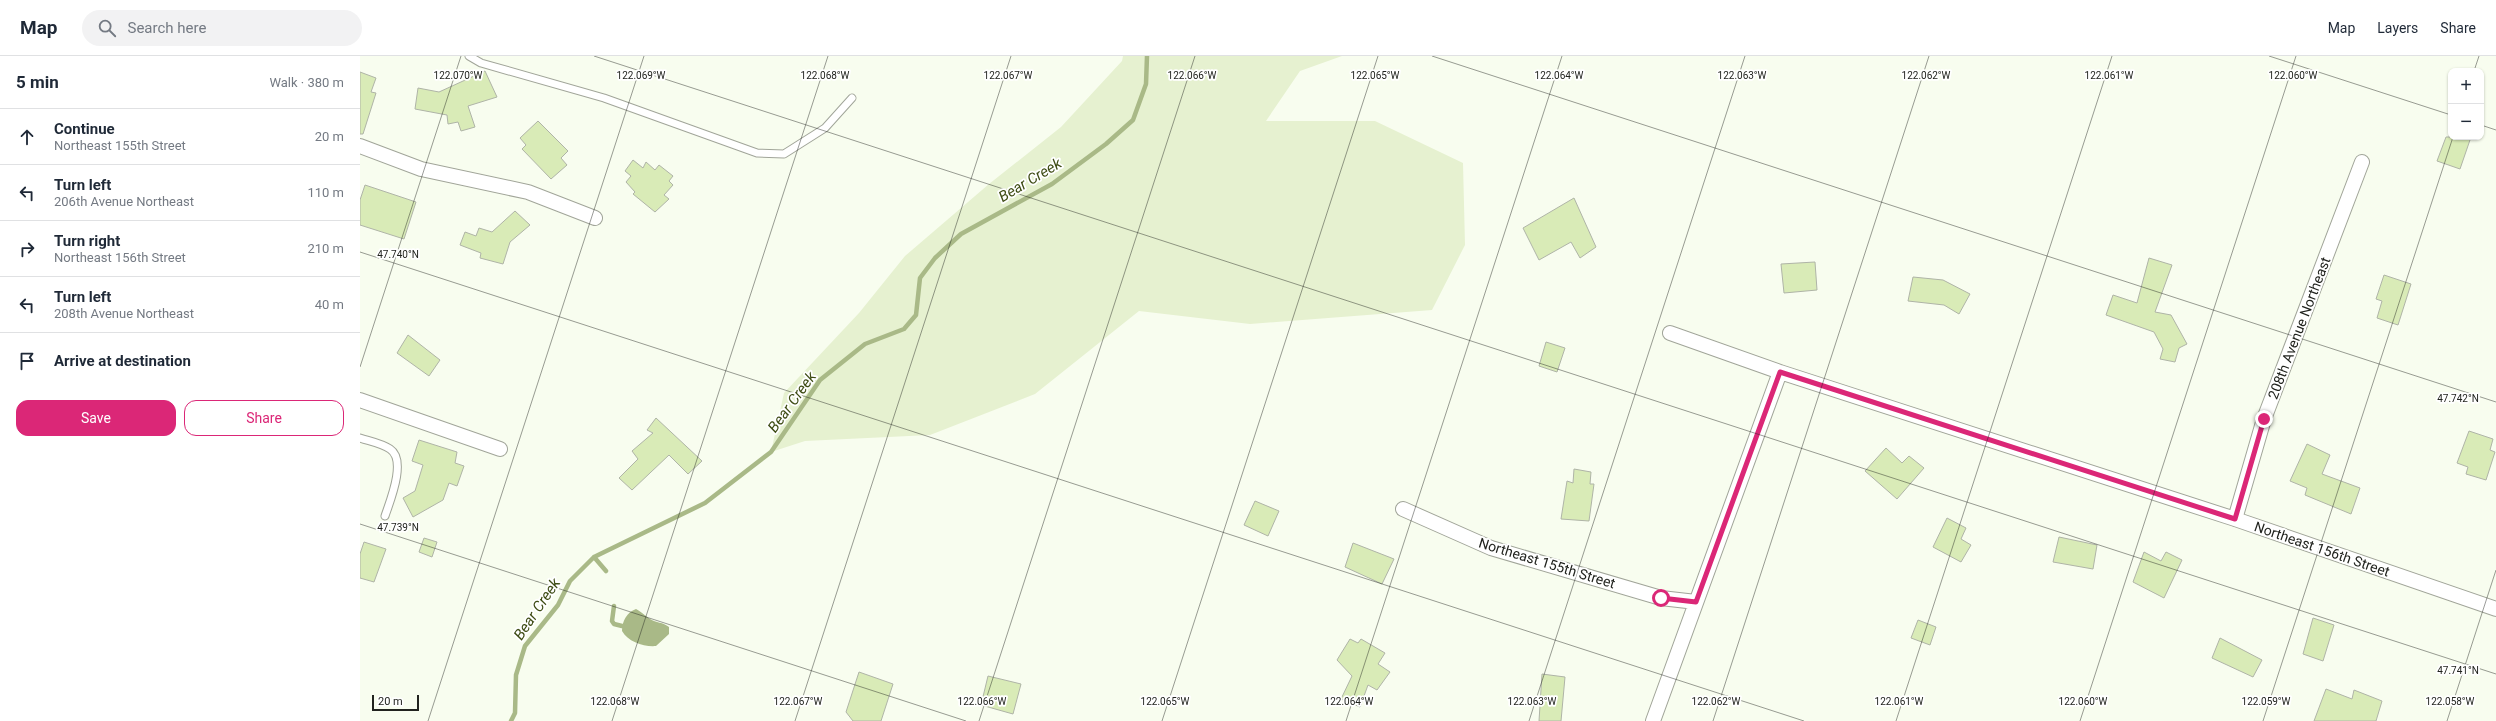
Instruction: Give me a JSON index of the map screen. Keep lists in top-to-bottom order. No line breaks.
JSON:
{"streets":{"street":["208th Avenue Northeast","Northeast 156th Street","Northeast 155th Street"]},"crossings":[["208th Avenue Northeast","Northeast 156th Street"]],"water":["Bear Creek"],"scale_bar":"20 m","page":{"header":"Map","search":"Search here","nav":["Map","Layers","Share"],"heading":["5 min","Walk · 380 m"],"map_buttons":["+","−"],"list":[["Continue","Northeast 155th Street","20 m"],["Turn left","206th Avenue Northeast","110 m"],["Turn right","Northeast 156th Street","210 m"],["Turn left","208th Avenue Northeast","40 m"],"Arrive at destination"],"buttons":["Save","Share"],"scale":"20 m"},"coordinates":["122.070°W","122.069°W","122.068°W","122.067°W","122.066°W","122.065°W","122.064°W","122.063°W","122.062°W","122.061°W","122.060°W","47.740°N","47.742°N","47.739°N","47.741°N","122.058°W","122.059°W"]}
